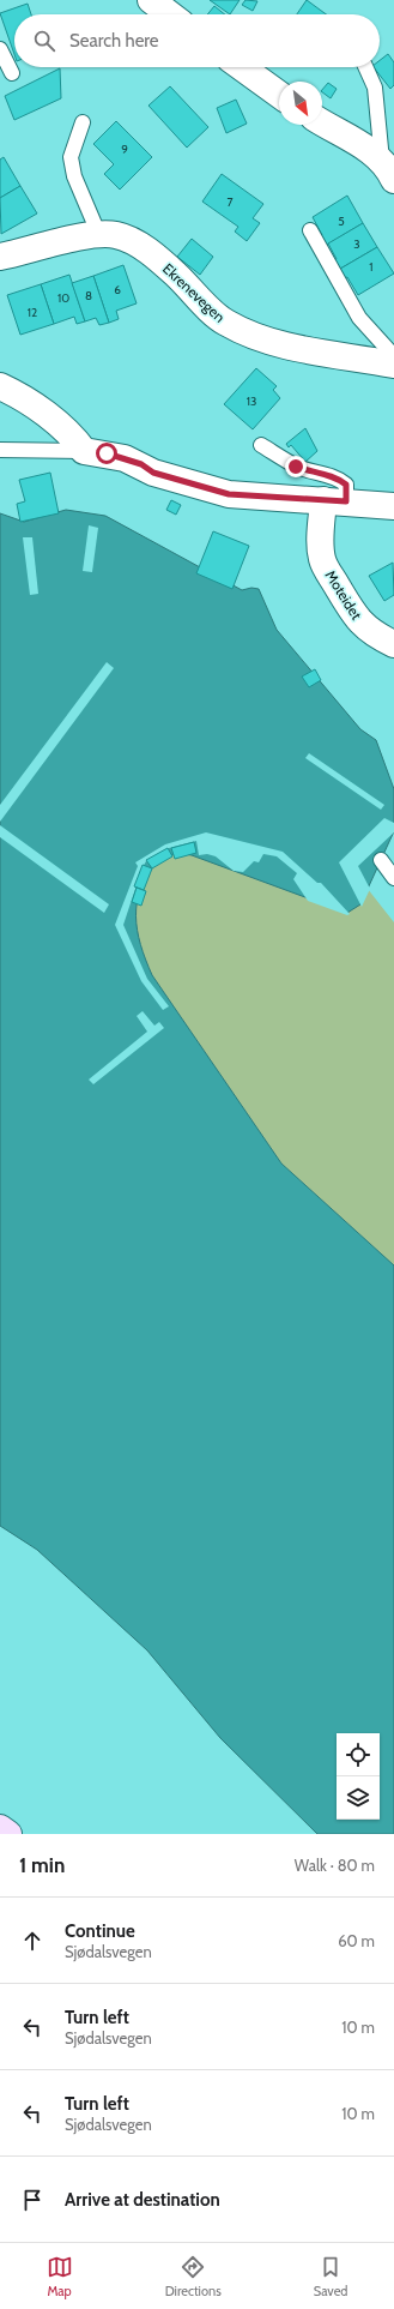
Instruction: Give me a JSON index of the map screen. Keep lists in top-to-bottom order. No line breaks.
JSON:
{"streets":{"street":["Ekrenevegen","Moteidet"]},"house_numbers":["9","7","5","3","1","6","8","10","12","13"],"north":"bottom right","page":{"search":"Search here","heading":["1 min","Walk · 80 m"],"list":[["Continue","Sjødalsvegen","60 m"],["Turn left","Sjødalsvegen","10 m"],["Turn left","Sjødalsvegen","10 m"],"Arrive at destination"],"nav":["Map","Directions","Saved"]}}
